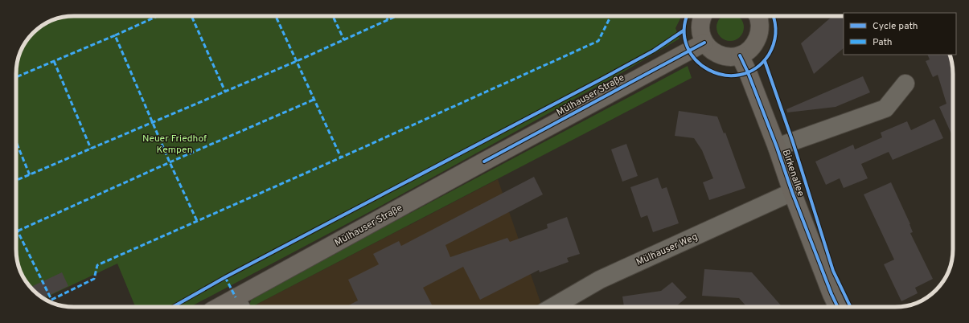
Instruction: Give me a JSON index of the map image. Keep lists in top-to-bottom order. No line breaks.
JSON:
{"streets":{"street":["Mülhauser Straße","Birkenallee","Mülhauser Weg"]},"crossings":[["Birkenallee","Mülhauser Weg"]],"parks":["Neuer Friedhof Kempen"],"legend":["Cycle path","Path"]}
